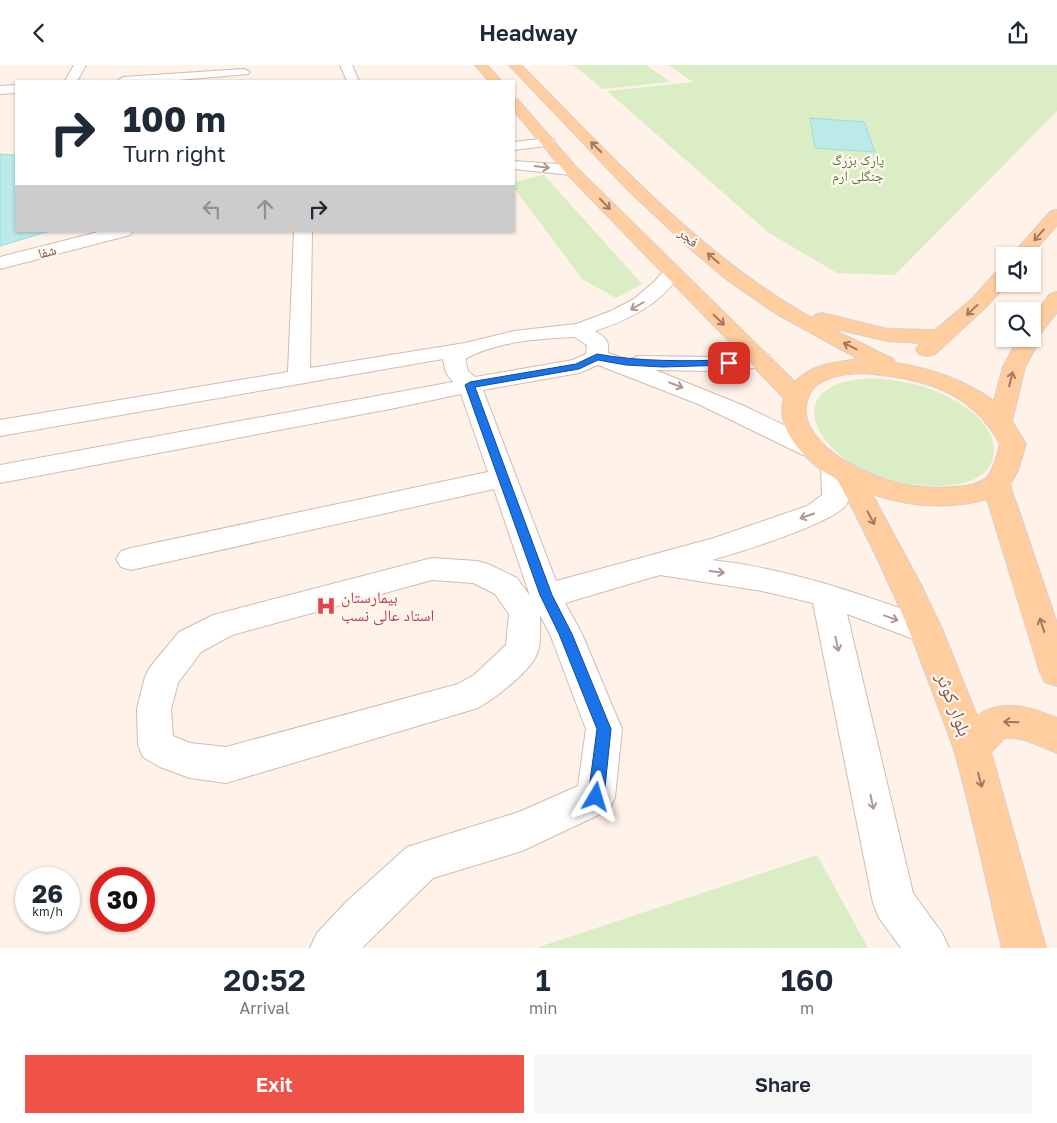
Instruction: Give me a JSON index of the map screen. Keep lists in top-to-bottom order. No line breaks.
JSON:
{"streets":{"main road":["فجر","بلوار کوثر"],"street":["شفا"]},"crossings":[["فجر","بلوار کوثر"]],"one_way":["بلوار کوثر"],"parks":["پارک بزرگ جنگلی ارم"],"places":{"hospital":["بیمارستان استاد عالی نسب"]},"page":{"header":"Headway","turn":["100 m","Turn right"],"speed":"26 km/h","limit":"30","eta":["20:52","Arrival","1","min","160","m"],"buttons":["Exit","Share"]}}
